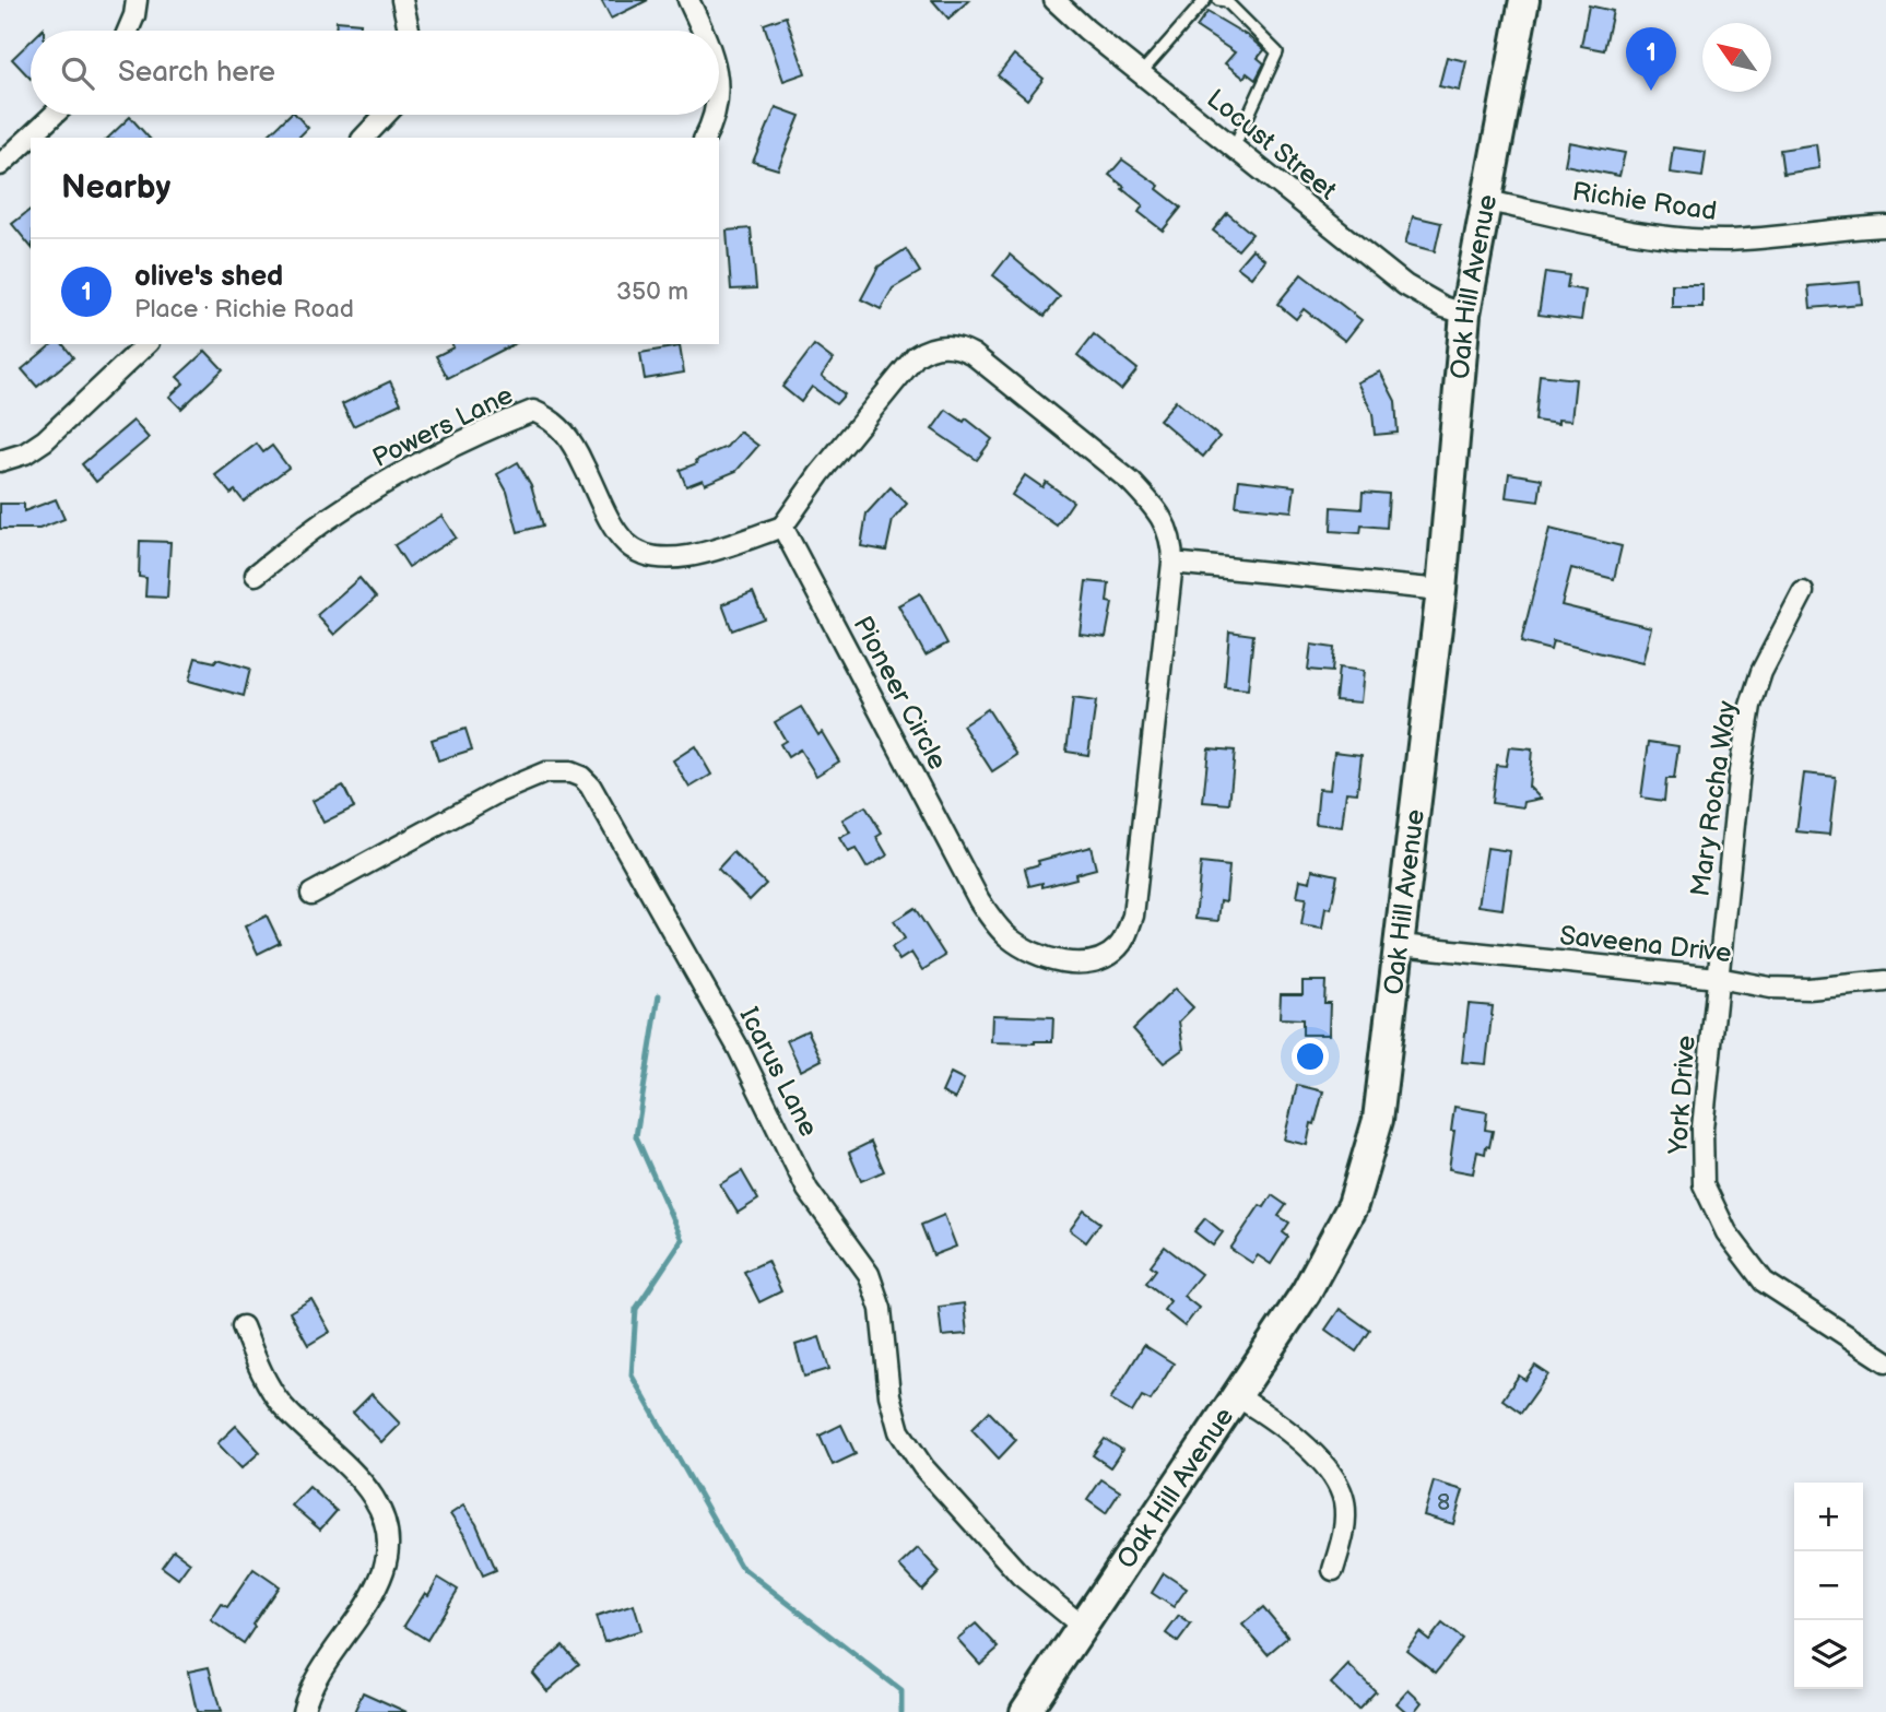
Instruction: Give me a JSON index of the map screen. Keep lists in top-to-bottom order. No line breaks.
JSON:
{"streets":{"main road":["Oak Hill Avenue"],"street":["Locust Street","Richie Road","Powers Lane","Pioneer Circle","Mary Rocha Way","Saveena Drive","Icarus Lane","York Drive"]},"crossings":[["Locust Street","Oak Hill Avenue"],["Richie Road","Oak Hill Avenue"],["Oak Hill Avenue","Saveena Drive"],["Oak Hill Avenue","Icarus Lane"],["Powers Lane","Pioneer Circle"],["Mary Rocha Way","Saveena Drive"],["Mary Rocha Way","York Drive"],["Saveena Drive","York Drive"]],"house_numbers":["8"],"north":"top left","page":{"pins":"1","search":"Search here","heading":"Nearby","list":[{"mark":"1","name":"olive's shed","note":"Place · Richie Road","value":"350 m"}],"map_buttons":["+","−"]}}
